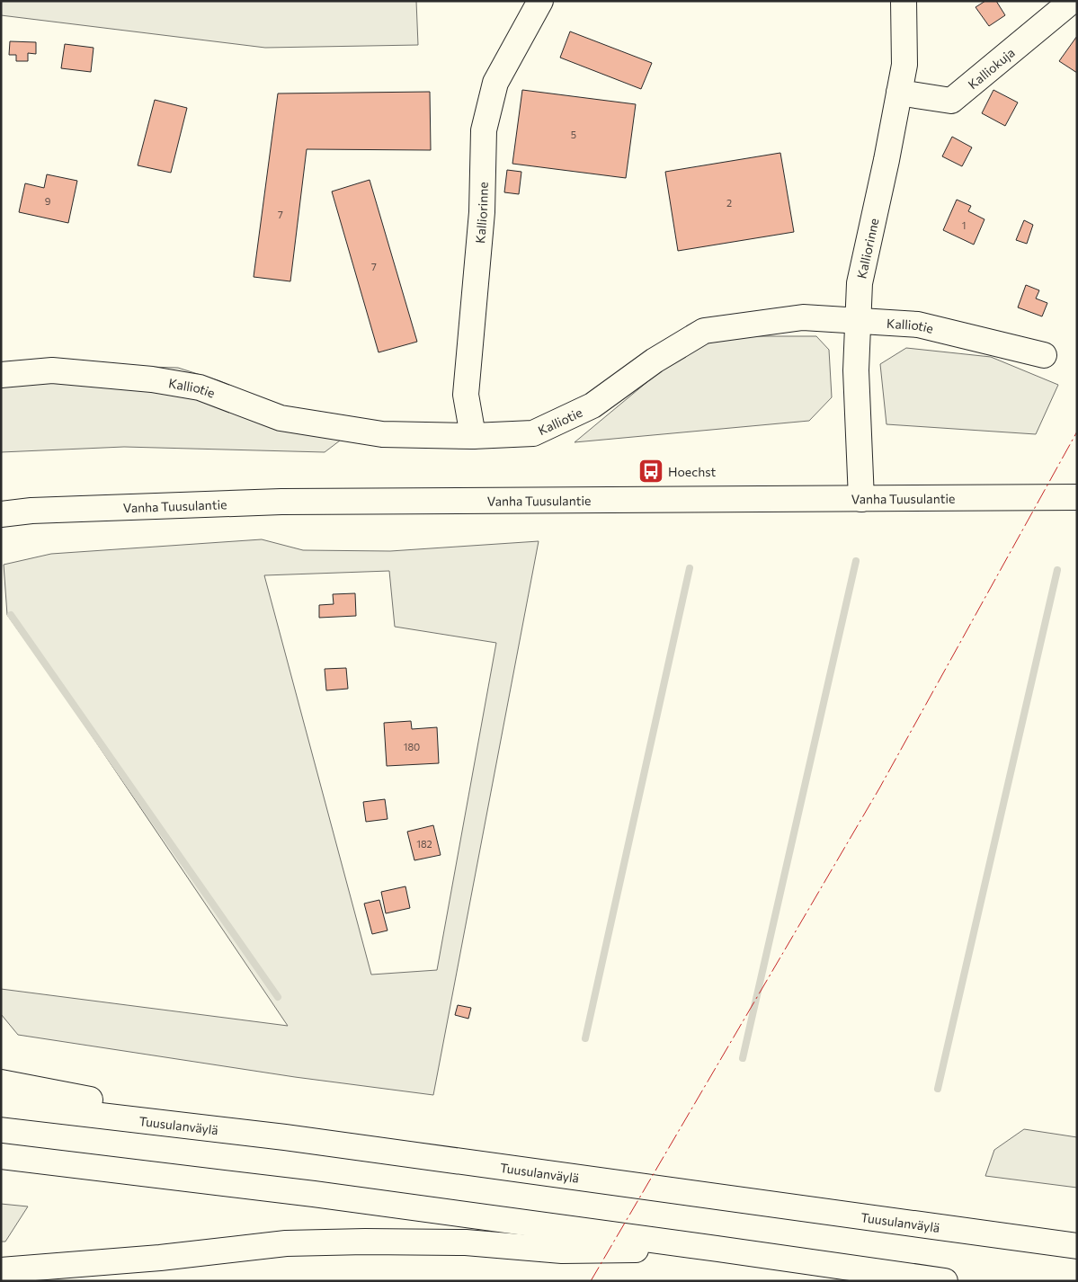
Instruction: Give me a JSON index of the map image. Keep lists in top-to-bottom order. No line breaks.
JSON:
{"streets":{"main road":["Kalliokuja","Kalliorinne","Kalliotie","Vanha Tuusulantie","Tuusulanväylä"]},"crossings":[["Kalliokuja","Kalliorinne"],["Kalliorinne","Kalliotie"],["Kalliorinne","Vanha Tuusulantie"]],"places":{"bus stop":["Hoechst"]},"house_numbers":["5","9","2","7","1","7","180","182"]}
